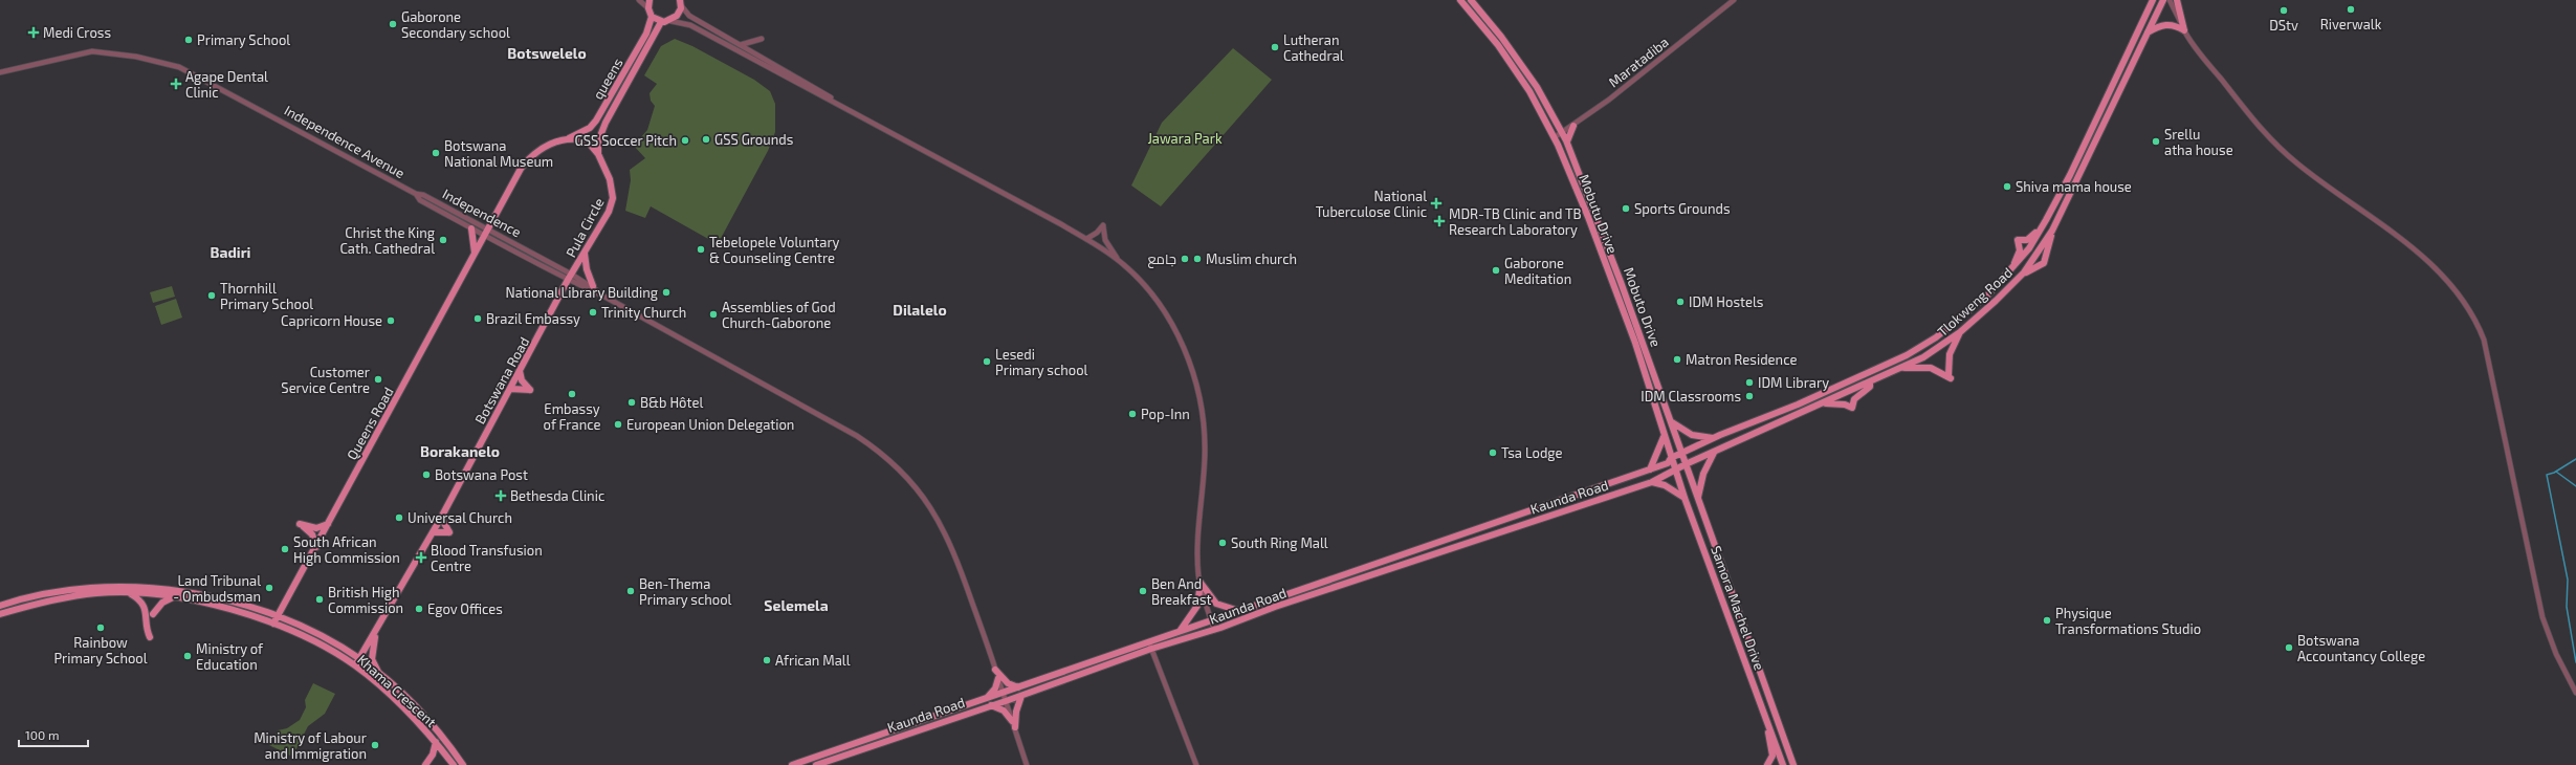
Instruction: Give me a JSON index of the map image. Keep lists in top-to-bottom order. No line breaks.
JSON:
{"streets":{"main road":["queens","Mobutu Drive","Pula Circle","Tlokweng Road","Mobuto Drive","Botswana Road","Queens Road","Kaunda Road","Samora Machel Drive","Khama Crescent"],"street":["Maratadiba","Independence Avenue","Independence"]},"crossings":[["Maratadiba","Mobutu Drive"],["Maratadiba","Mobuto Drive"],["queens","Pula Circle"],["Independence Avenue","Independence"],["Independence","Pula Circle"],["Independence","Botswana Road"],["Independence","Queens Road"],["Mobutu Drive","Tlokweng Road"],["Mobutu Drive","Kaunda Road"],["Mobutu Drive","Samora Machel Drive"],["Pula Circle","Botswana Road"],["Tlokweng Road","Mobuto Drive"],["Tlokweng Road","Kaunda Road"],["Tlokweng Road","Samora Machel Drive"],["Botswana Road","Khama Crescent"],["Queens Road","Khama Crescent"],["Kaunda Road","Samora Machel Drive"]],"districts":["Botswelelo","Badiri","Dilalelo","Borakanelo","Selemela"],"parks":["Jawara Park"],"places":{"other":["Riverwalk","DStv","Gaborone Secondary school","Primary School","Lutheran Cathedral","GSS Grounds","GSS Soccer Pitch","Srellu atha house","Botswana National Museum","Shiva mama house","Sports Grounds","Christ the King Cath. Cathedral","Tebelopele Voluntary & Counseling Centre","جامع","Muslim church","Gaborone Meditation","National Library Building","Thornhill Primary School","IDM Hostels","Trinity Church","Assemblies of God Church-Gaborone","Brazil Embassy","Capricorn House","Matron Residence","Lesedi Primary school","Customer Service Centre","IDM Library","Embassy of France","IDM Classrooms","B&b Hôtel","Pop-Inn","European Union Delegation","Tsa Lodge","Botswana Post","Universal Church","South Ring Mall","South African High Commission","Land Tribunal - Ombudsman","Ben-Thema Primary school","Ben And Breakfast","British High Commission","Egov Offices","Physique Transformations Studio","Rainbow Primary School","Botswana Accountancy College","Ministry of Education","African Mall","Ministry of Labour and Immigration"],"health":["Medi Cross","Agape Dental Clinic","National Tuberculose Clinic","MDR-TB Clinic and TB Research Laboratory","Bethesda Clinic","Blood Transfusion Centre"]},"scale_bar":"100 m"}
